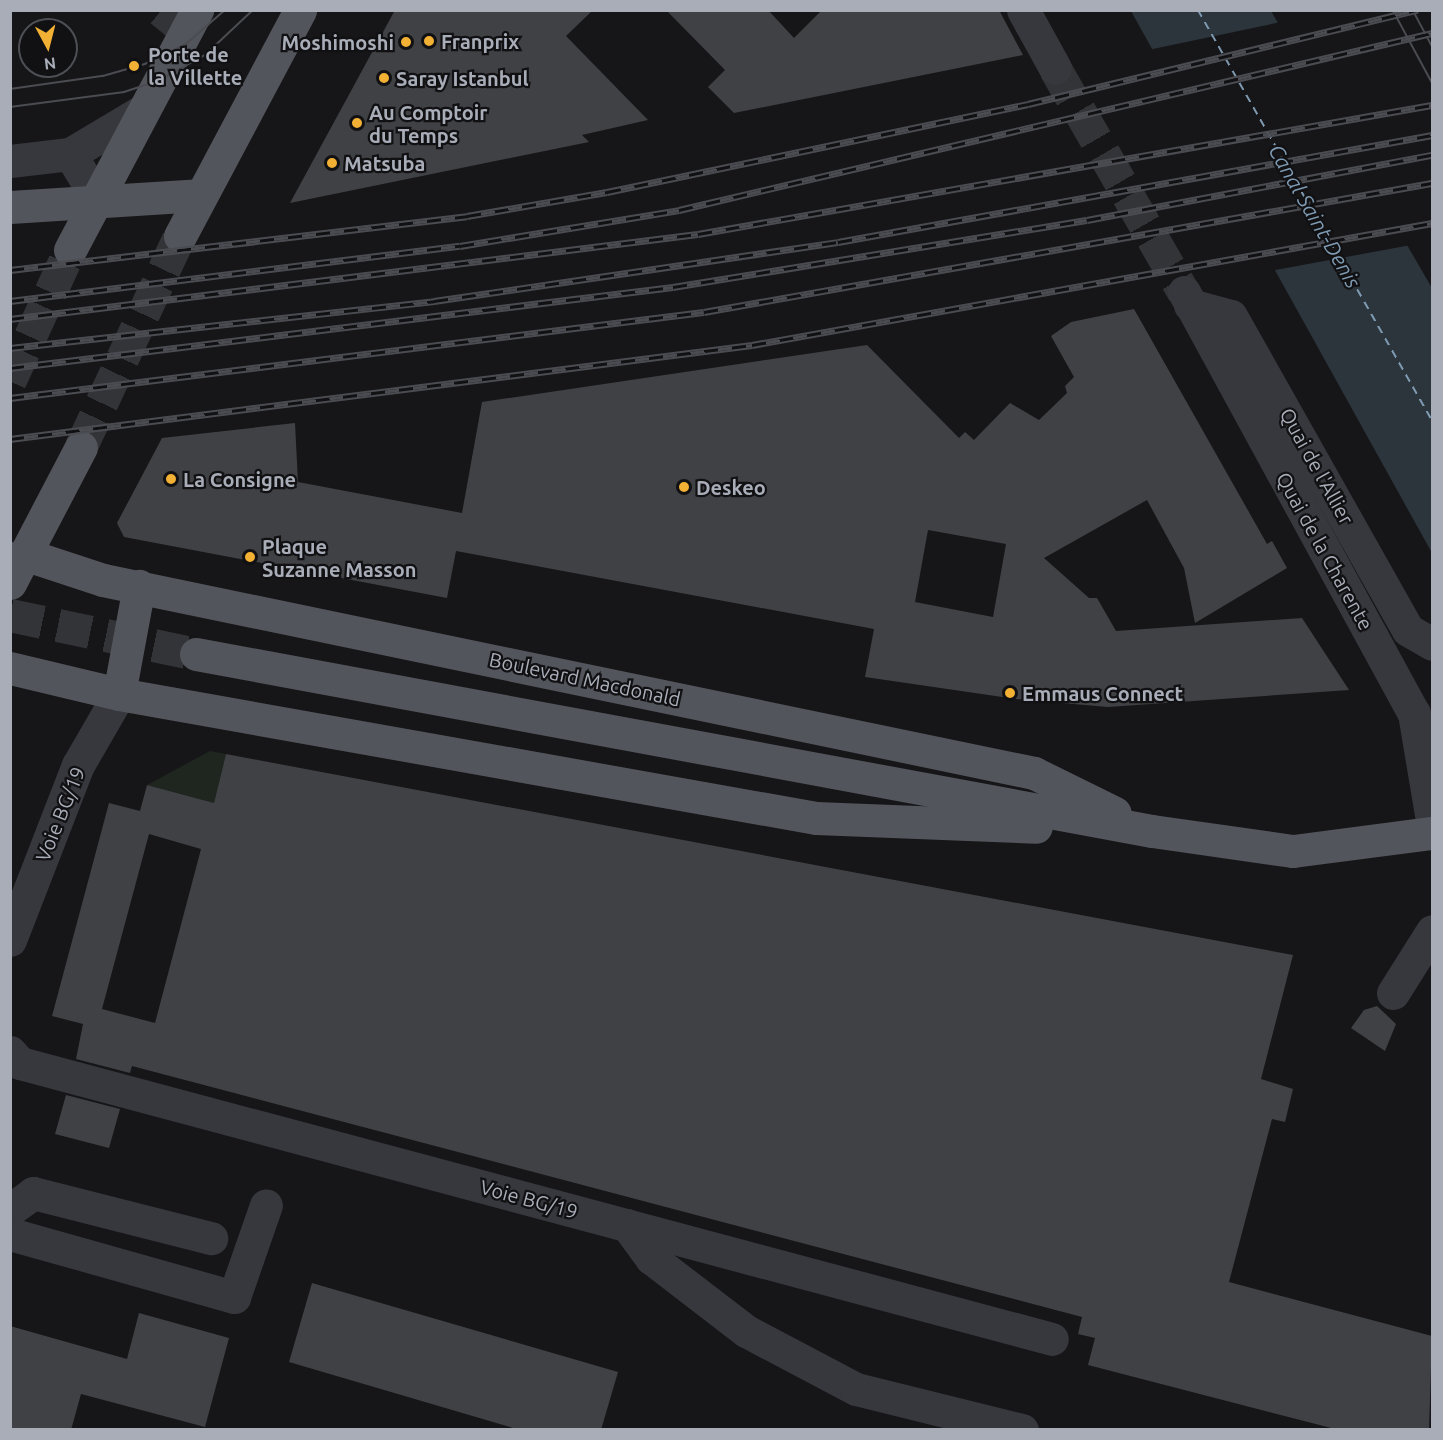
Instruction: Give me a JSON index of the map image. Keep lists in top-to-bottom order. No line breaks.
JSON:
{"streets":{"main road":["Boulevard Macdonald"],"street":["Quai de l'Allier","Quai de la Charente","Voie BG/19"]},"crossings":[["Quai de l'Allier","Quai de la Charente"],["Boulevard Macdonald","Voie BG/19"]],"water":["Canal Saint-Denis"],"places":["Franprix","Moshimoshi","Porte de la Villette","Saray Istanbul","Au Comptoir du Temps","Matsuba","La Consigne","Deskeo","Plaque Suzanne Masson","Emmaus Connect"],"north":"bottom"}
